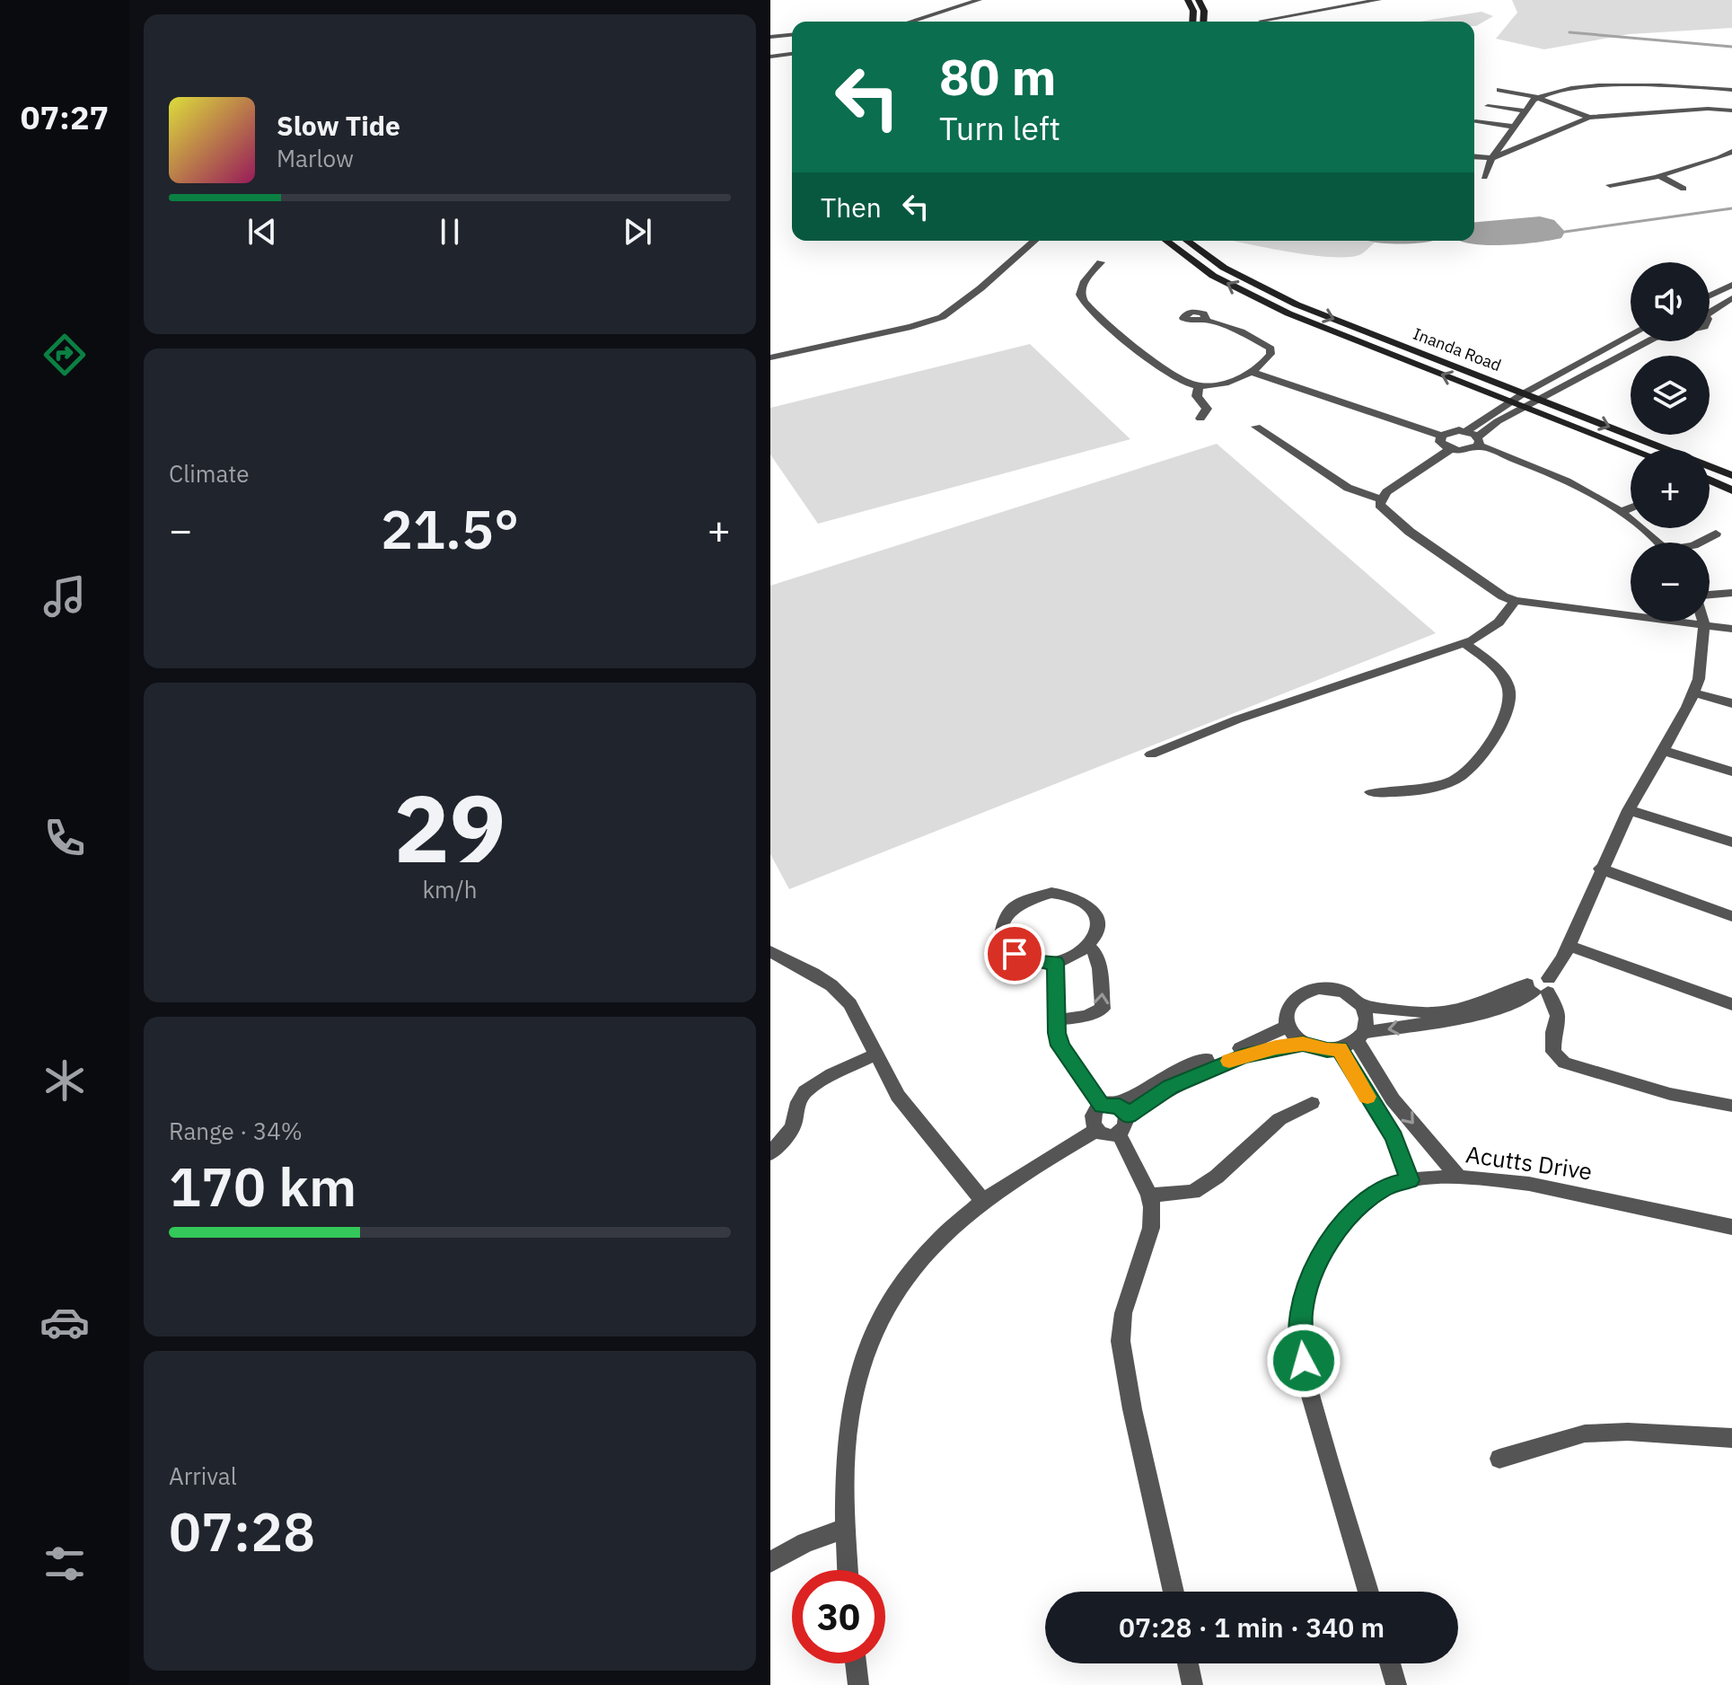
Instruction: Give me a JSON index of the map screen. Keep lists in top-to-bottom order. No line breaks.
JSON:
{"streets":{"main road":["Inanda Road"],"street":["Acutts Drive"]},"page":{"tabs":"07:27","turn":["80 m","Turn left"],"song":["Slow Tide","Marlow"],"then":"Then","map_buttons":["+","−"],"tile":["Climate",["29","km/h"],["Range · 34%","170 km"],["Arrival","07:28"]],"heat":["−","21.5°","+"],"limit":"30","trip":"07:28 · 1 min · 340 m"}}
